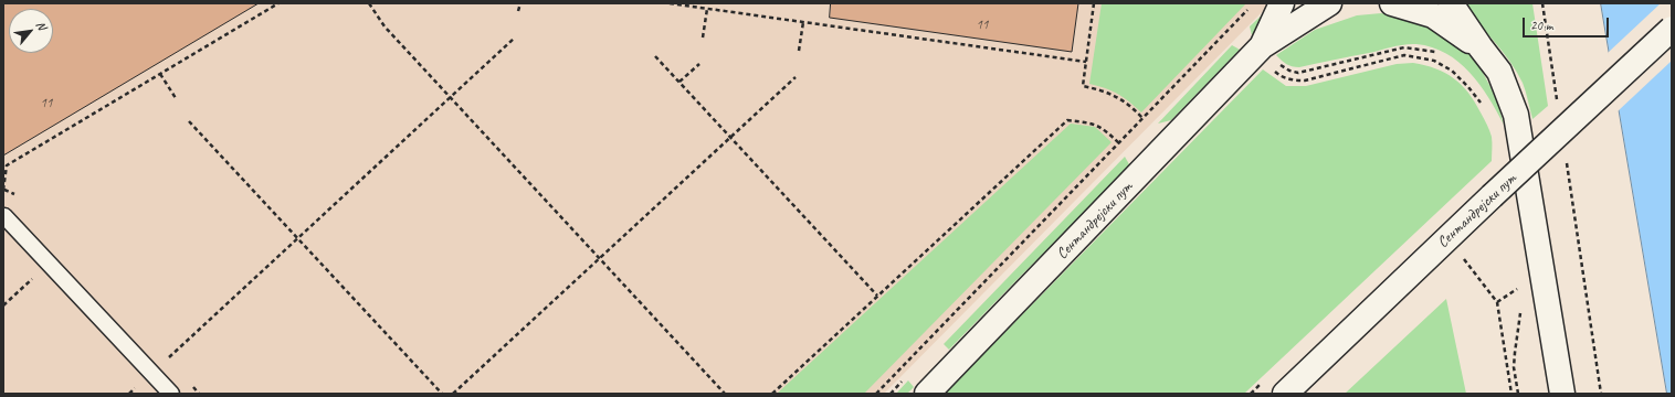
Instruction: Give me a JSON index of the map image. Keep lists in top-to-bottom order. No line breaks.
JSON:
{"streets":{"street":["Сентандрејски пут"]},"house_numbers":["11","11"],"scale_bar":"20 m","north":"top right"}
